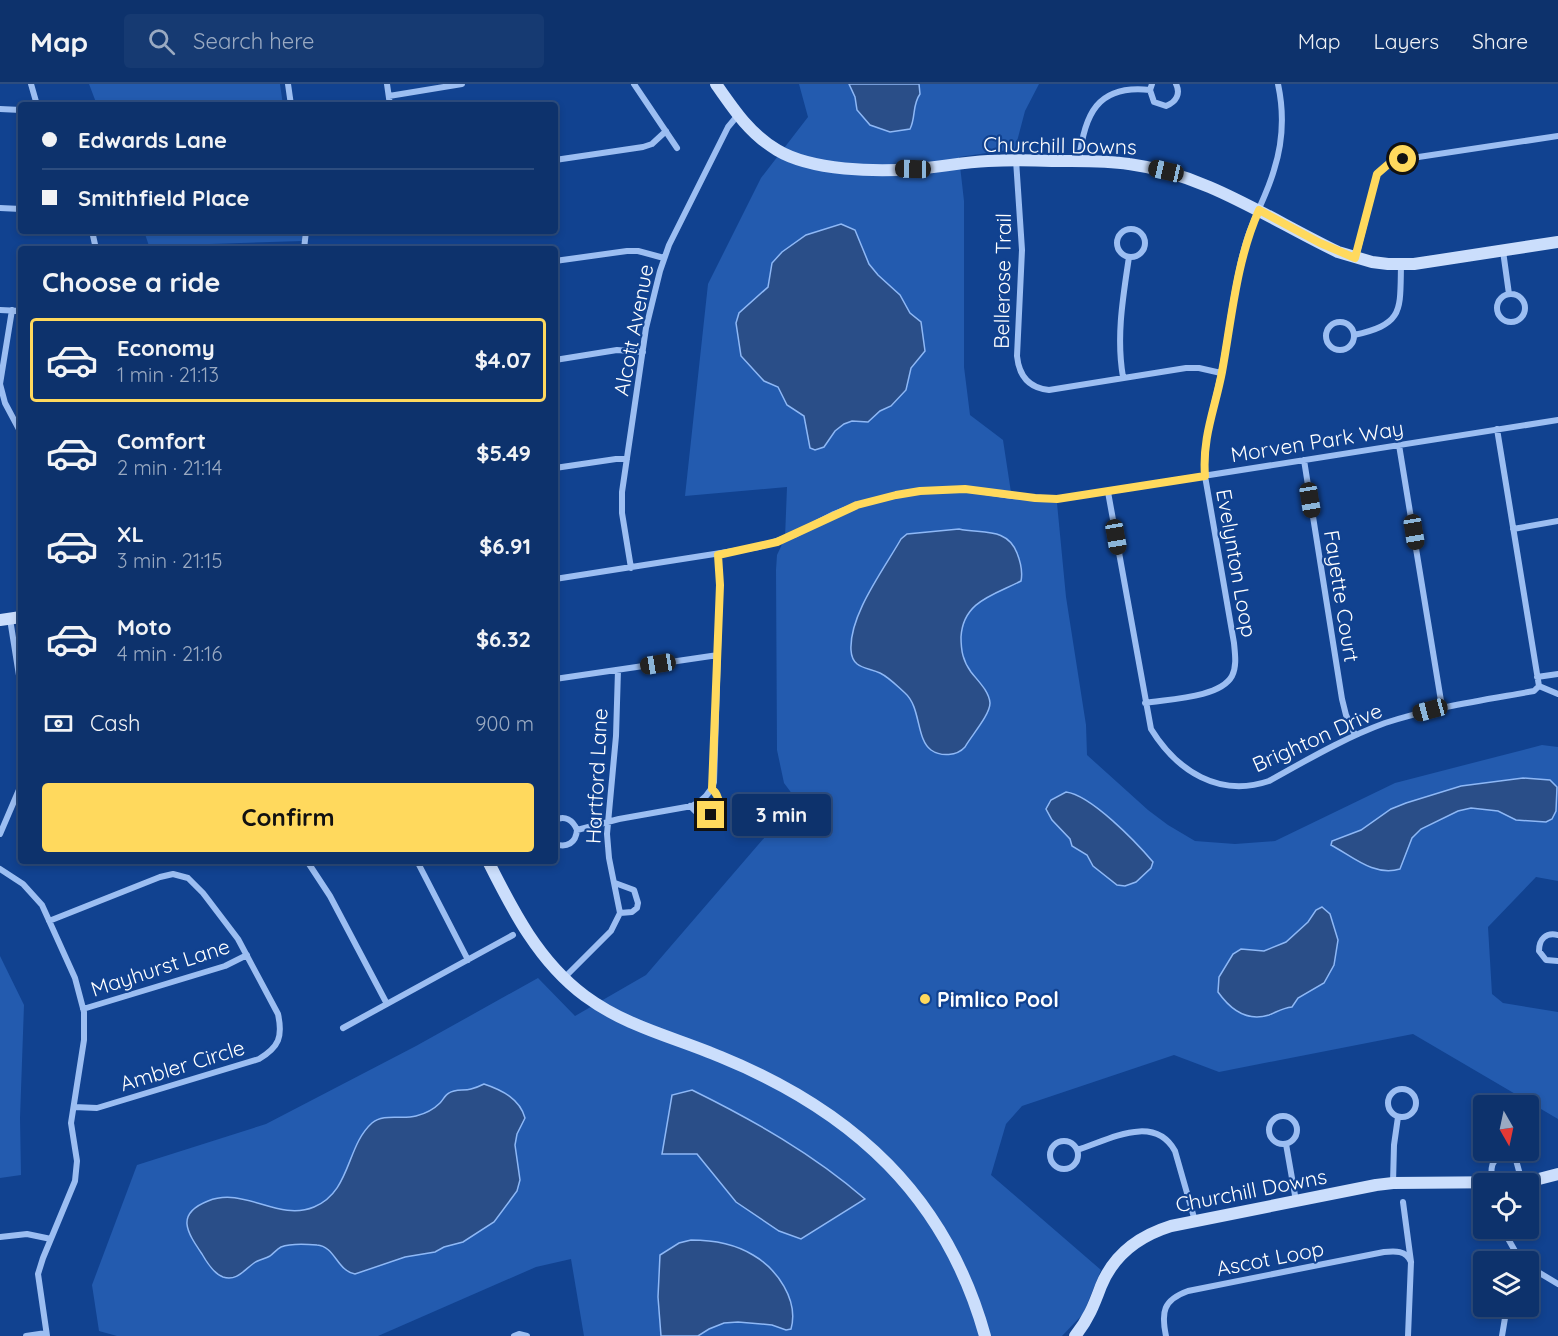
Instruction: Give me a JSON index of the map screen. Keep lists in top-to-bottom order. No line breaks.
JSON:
{"streets":{"street":["Churchill Downs","Bellerose Trail","Alcott Avenue","Morven Park Way","Evelynton Loop","Fayette Court","Brighton Drive","Hartford Lane","Mayhurst Lane","Ambler Circle","Ascot Loop"]},"crossings":[["Churchill Downs","Bellerose Trail"],["Churchill Downs","Alcott Avenue"],["Churchill Downs","Evelynton Loop"],["Bellerose Trail","Evelynton Loop"],["Alcott Avenue","Morven Park Way"],["Morven Park Way","Evelynton Loop"],["Morven Park Way","Fayette Court"],["Morven Park Way","Brighton Drive"],["Evelynton Loop","Brighton Drive"],["Fayette Court","Brighton Drive"],["Mayhurst Lane","Ambler Circle"]],"places":["Pimlico Pool"],"north":"bottom","page":{"header":"Map","search":"Search here","nav":["Map","Layers","Share"],"banner":["Edwards Lane","Smithfield Place"],"heading":"Choose a ride","list":[{"name":"Economy","note":"1 min · 21:13","value":"$4.07"},{"name":"Comfort","note":"2 min · 21:14","value":"$5.49"},{"name":"XL","note":"3 min · 21:15","value":"$6.91"},{"name":"Moto","note":"4 min · 21:16","value":"$6.32"}],"pay":["Cash","900 m"],"buttons":"Confirm","bubble":"3 min"}}
